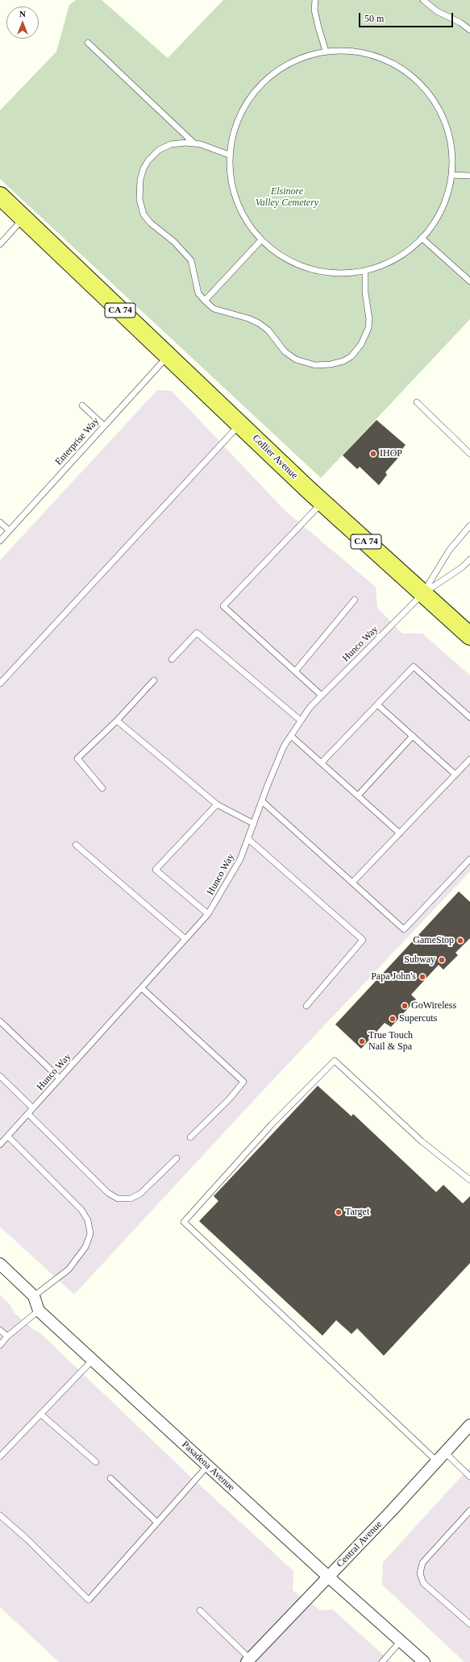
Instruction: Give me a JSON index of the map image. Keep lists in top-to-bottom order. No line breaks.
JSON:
{"streets":{"main road":["CA 74","Collier Avenue"],"street":["Pasadena Avenue","Central Avenue"],"lane":["Enterprise Way","Hunco Way"]},"crossings":[["CA 74","Enterprise Way"],["CA 74","Collier Avenue"],["CA 74","Hunco Way"],["Pasadena Avenue","Central Avenue"]],"parks":["Elsinore Valley Cemetery"],"places":["IHOP","GameStop","Subway","Papa John's","GoWireless","Supercuts","True Touch Nail & Spa","Target"],"scale_bar":"50 m","north":"top"}
